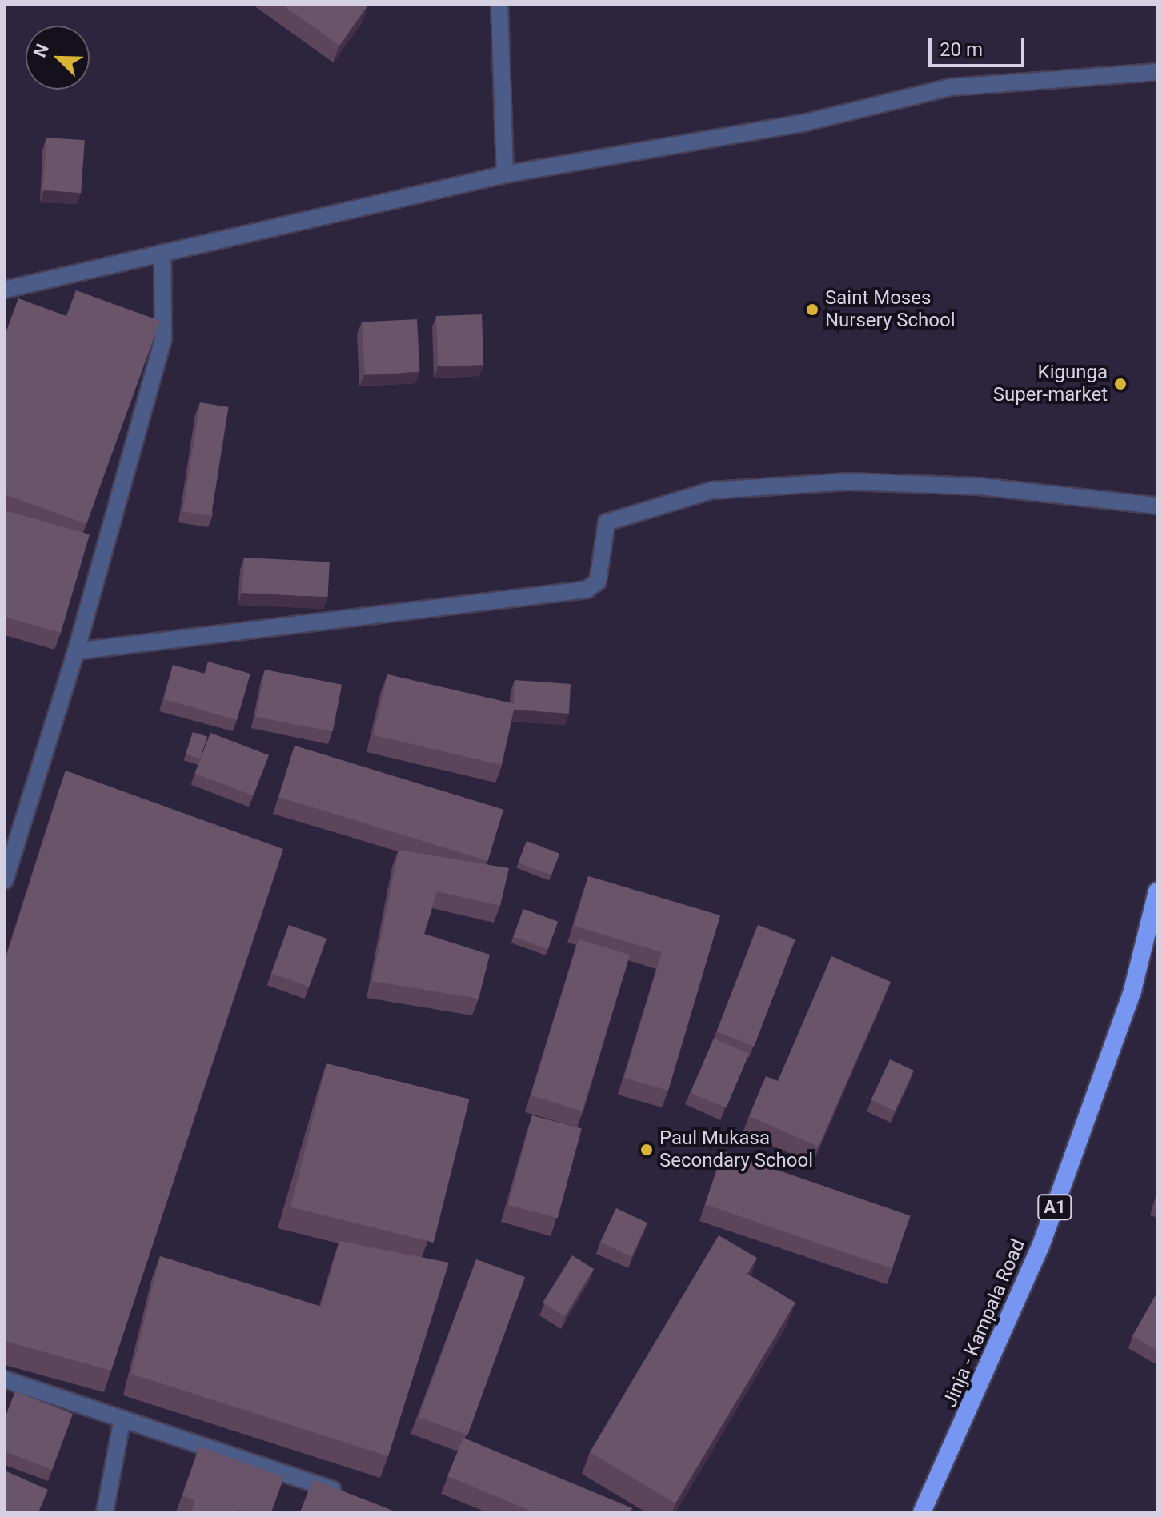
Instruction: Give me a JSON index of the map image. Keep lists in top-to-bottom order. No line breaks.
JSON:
{"streets":{"highway":["A1","Jinja - Kampala Road"]},"places":["Saint Moses Nursery School","Kigunga Super-market","Paul Mukasa Secondary School"],"scale_bar":"20 m","north":"top left"}
